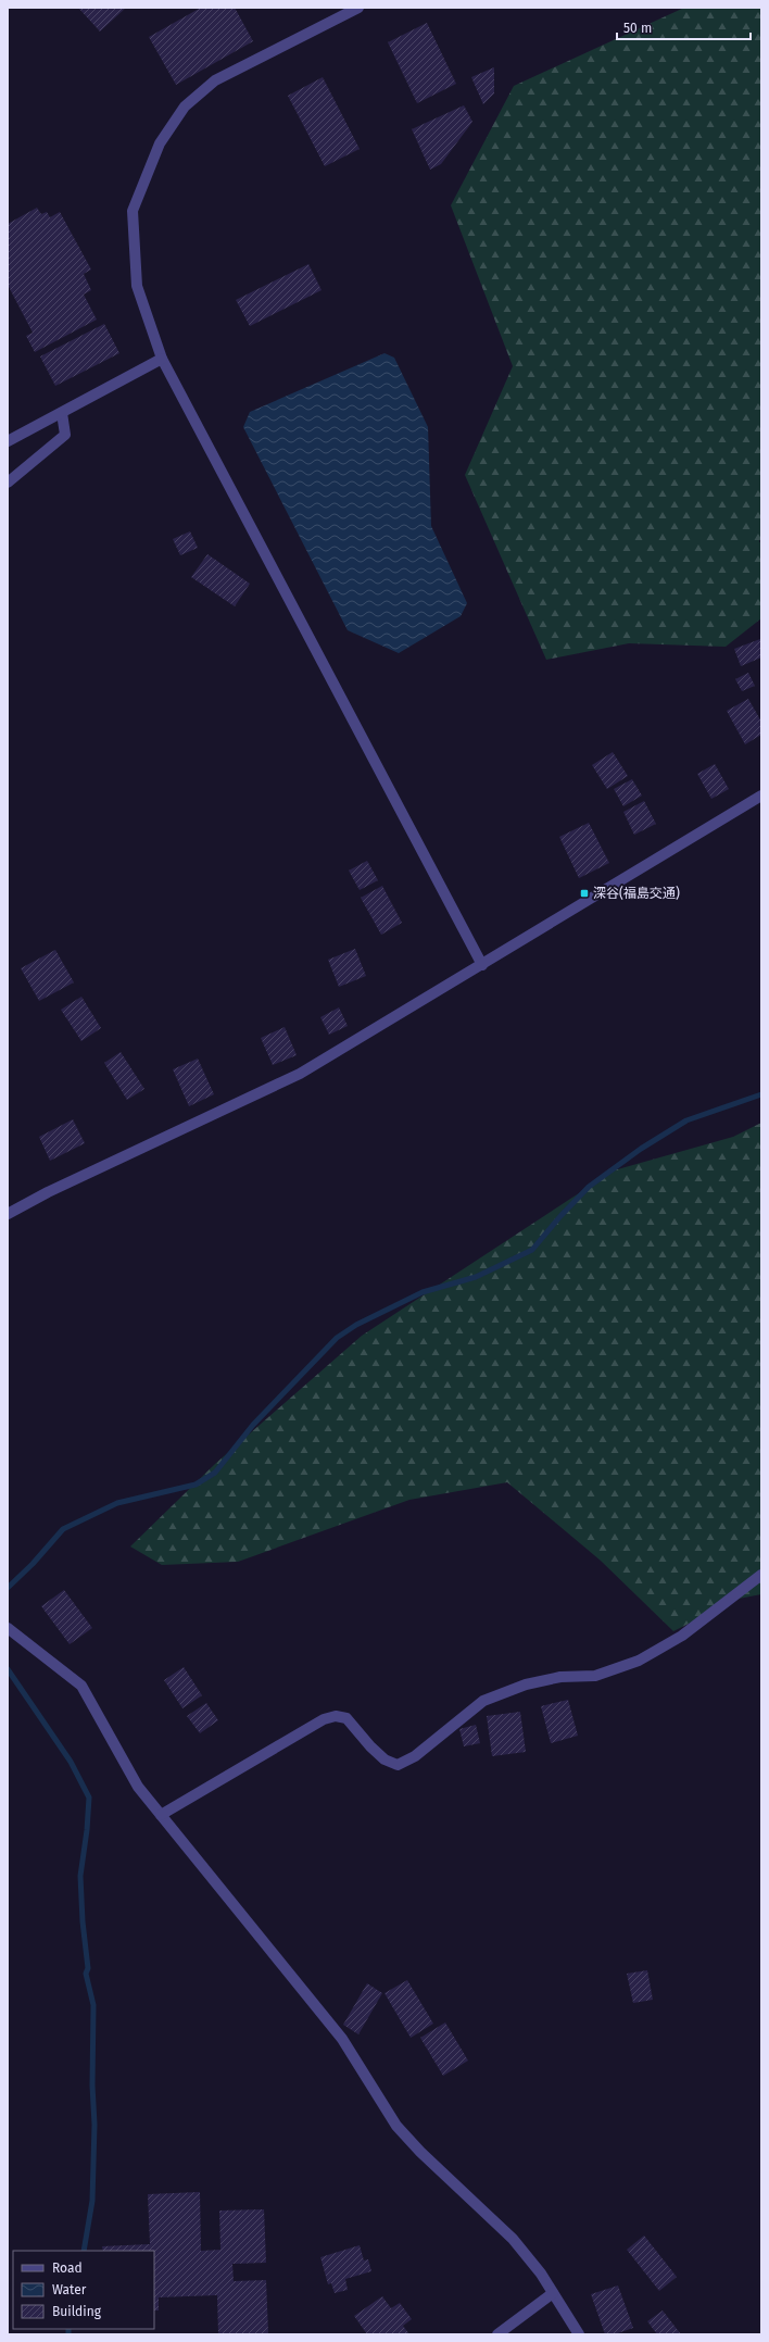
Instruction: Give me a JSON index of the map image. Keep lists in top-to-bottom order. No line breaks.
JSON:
{"places":{"transit":["深谷(福島交通)"]},"legend":["Road","Water","Building"],"scale_bar":"50 m"}
